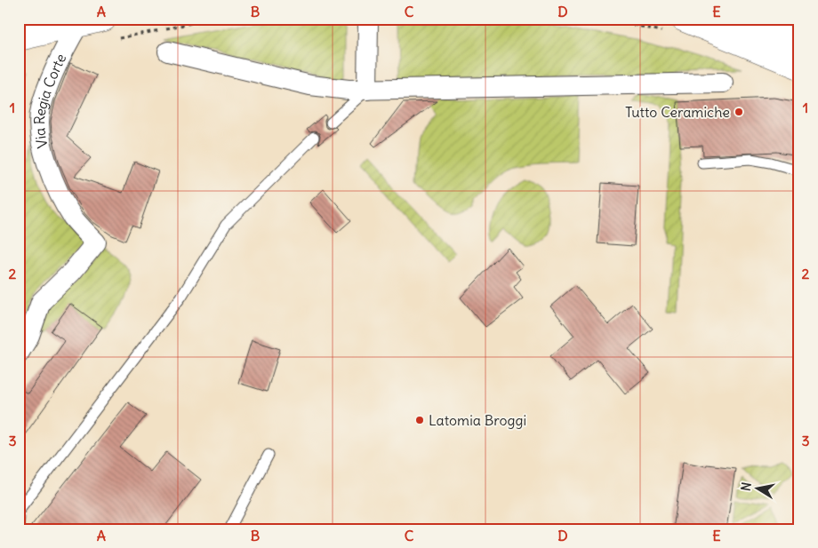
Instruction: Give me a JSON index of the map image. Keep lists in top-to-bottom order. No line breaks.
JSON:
{"streets":{"street":["Via Regia Corte"]},"places":["Tutto Ceramiche","Latomia Broggi"],"north":"left","grid":{"columns":["A","B","C","D","E"],"rows":["1","2","3"]}}
